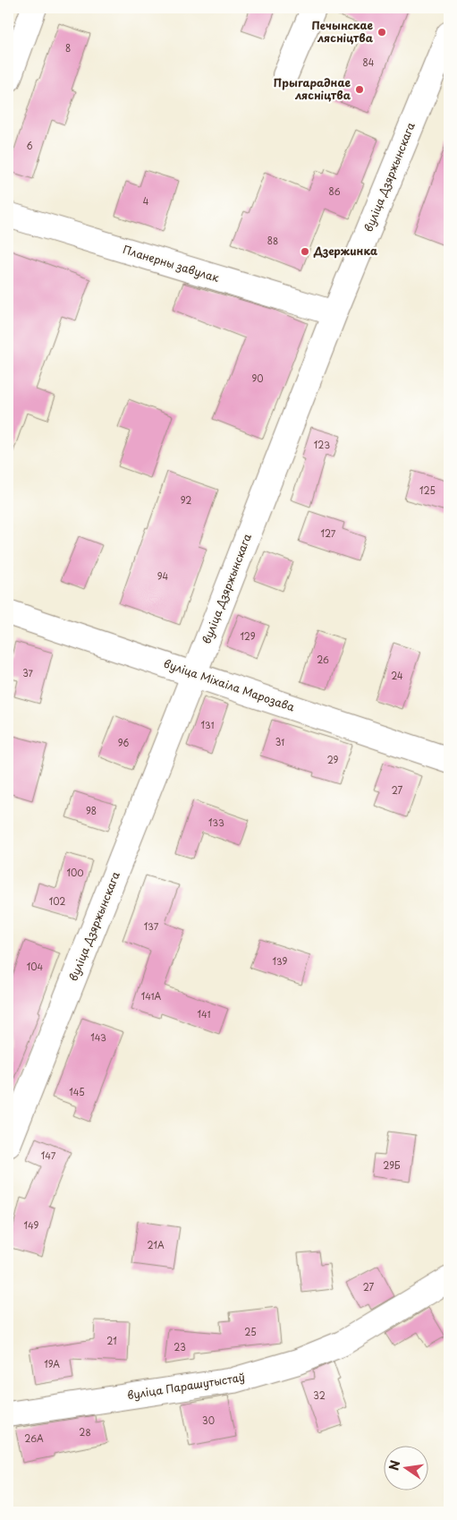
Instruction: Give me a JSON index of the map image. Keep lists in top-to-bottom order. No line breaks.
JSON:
{"streets":{"street":["вуліца Дзяржынскага","Планерны завулак","вуліца Міхаіла Марозава","вуліца Парашутыстаў"]},"crossings":[["вуліца Дзяржынскага","Планерны завулак"],["вуліца Дзяржынскага","вуліца Міхаіла Марозава"]],"places":["Печынскае лясніцтва","Прыгараднае лясніцтва","Дзержинка"],"house_numbers":["8","84","6","86","4","88","90","123","125","92","127","94","129","26","37","24","131","31","96","29","27","98","133","100","102","137","139","104","141А","141","143","145","147","29Б","149","21А","27","25","21","23","19А","32","30","28","26А"],"north":"left"}
